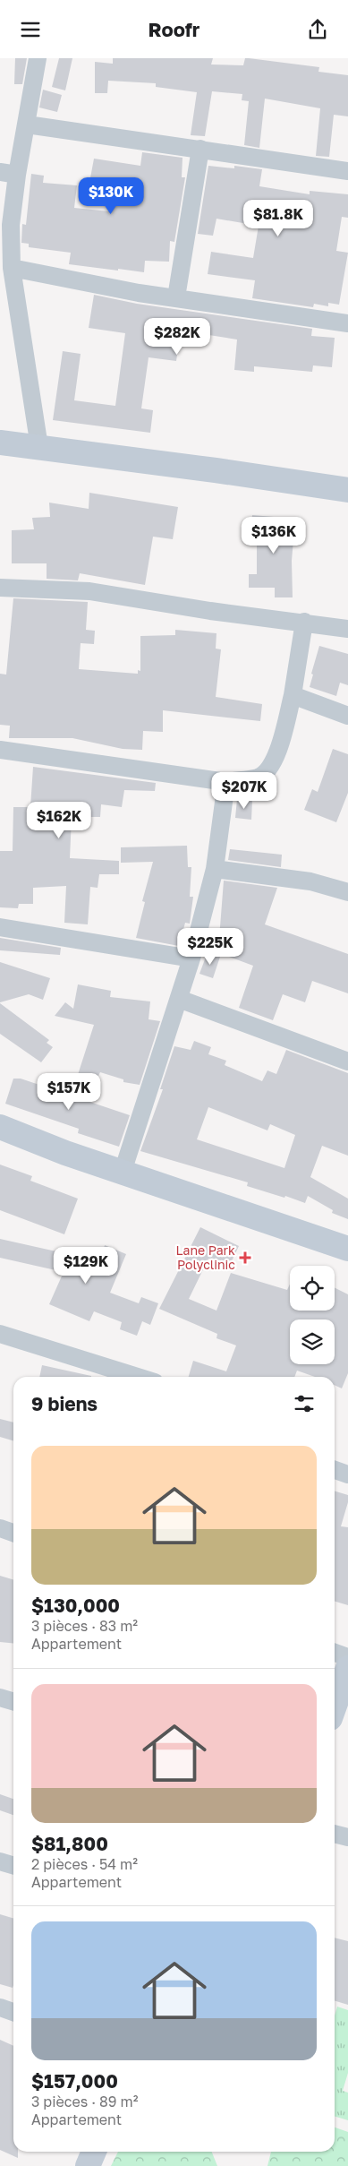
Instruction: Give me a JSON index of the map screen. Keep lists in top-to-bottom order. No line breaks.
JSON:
{"places":{"health":["Lane Park Polyclinic"]},"page":{"header":"Roofr","price":["$130K","$81.8K","$282K","$136K","$207K","$162K","$225K","$157K","$129K"],"heading":"9 biens","list":[{"name":"$130,000","note":"3 pièces · 83 m² · Appartement"},{"name":"$81,800","note":"2 pièces · 54 m² · Appartement"},{"name":"$157,000","note":"3 pièces · 89 m² · Appartement"}]}}
